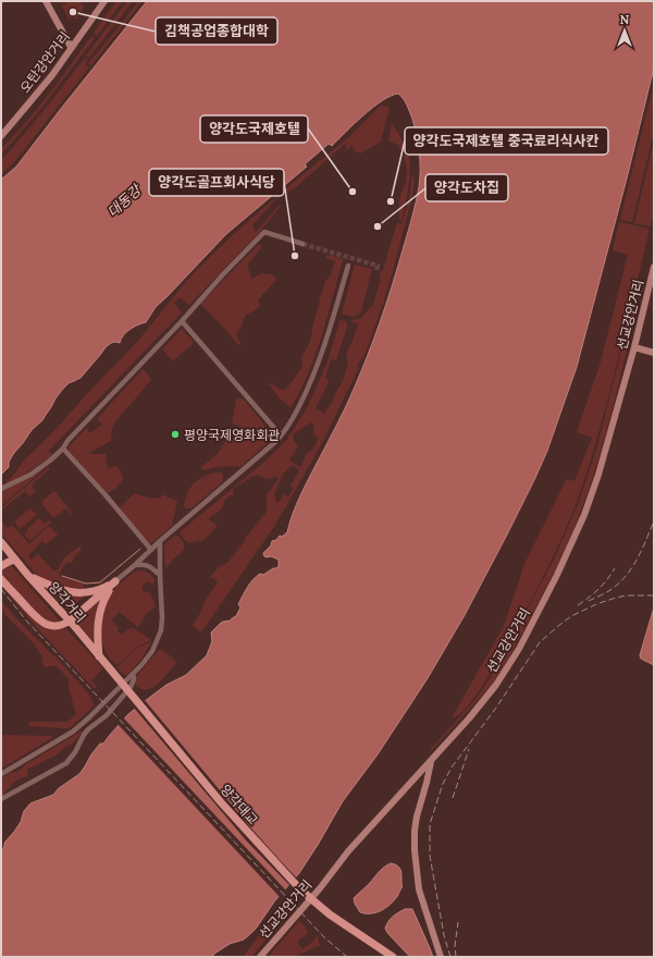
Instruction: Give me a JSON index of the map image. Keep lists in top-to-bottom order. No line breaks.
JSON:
{"streets":{"main road":["오탄강안거리","선교강안거리","양각거리","양각대교"]},"crossings":[["양각거리","양각대교"]],"water":["대동강"],"places":["김책공업종합대학","양각도국제호텔","양각도국제호텔 중국료리식사칸","양각도차집","양각도골프회사식당","평양국제영화회관"],"north":"top"}
